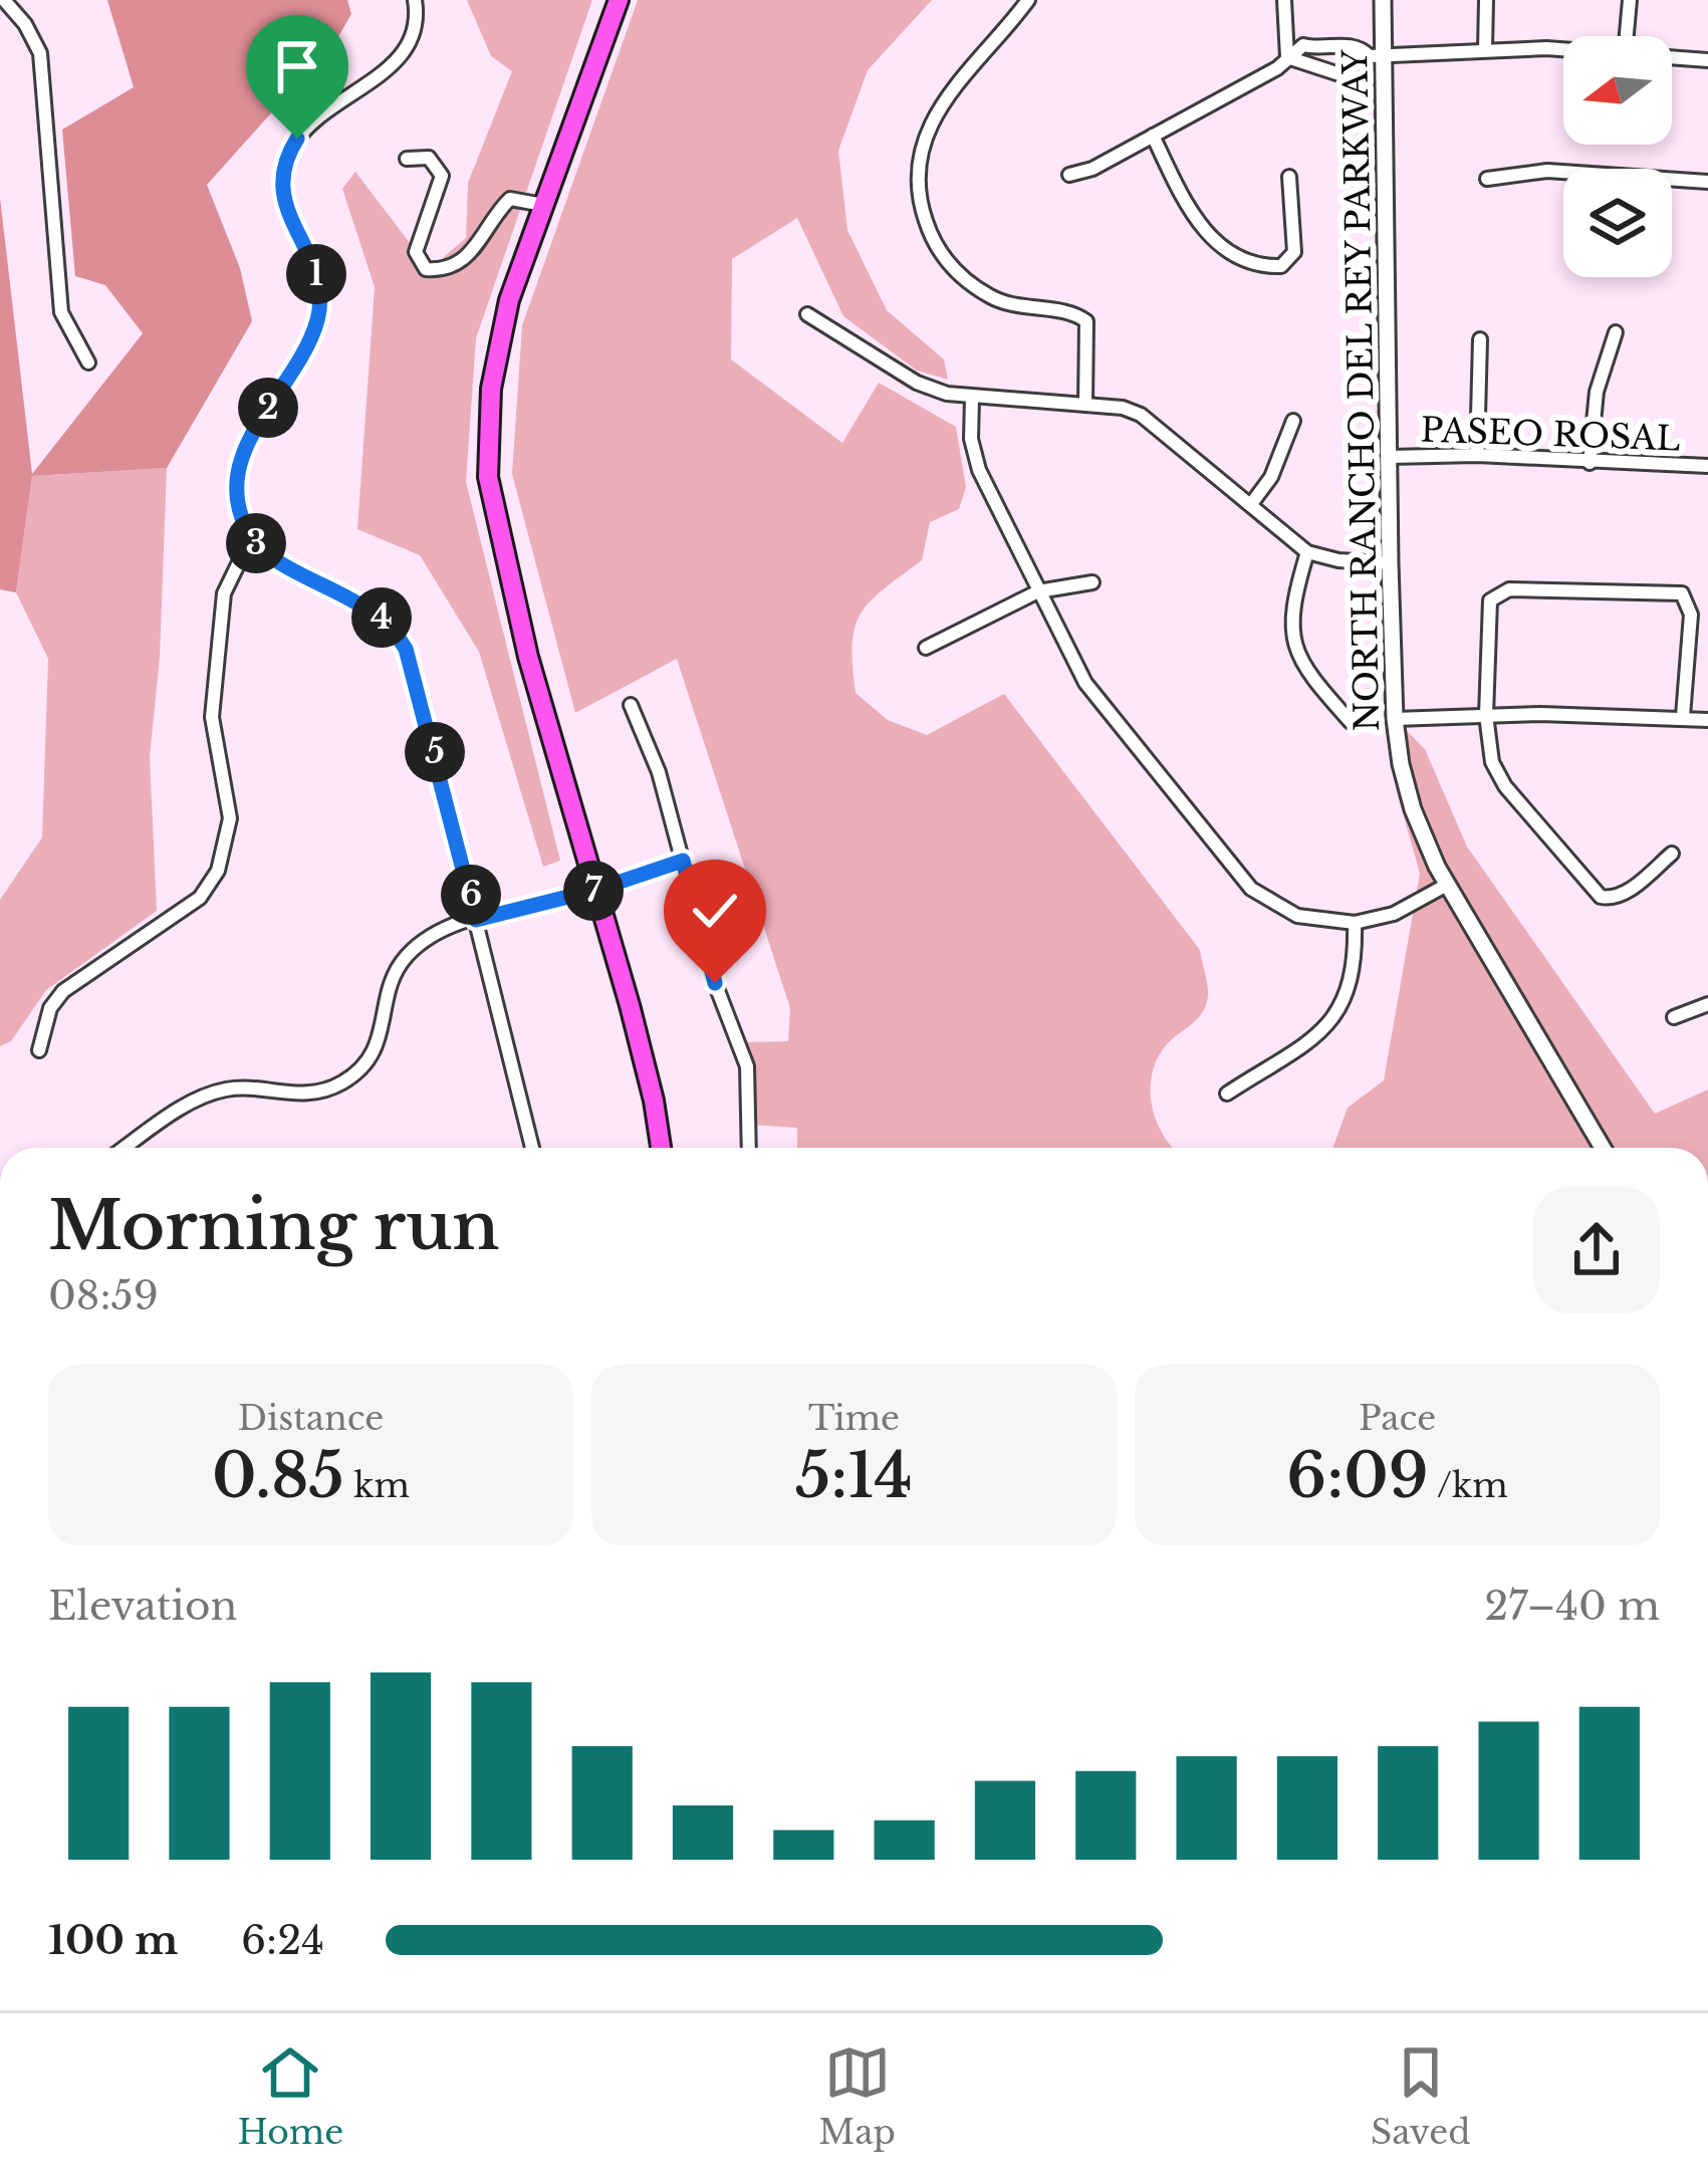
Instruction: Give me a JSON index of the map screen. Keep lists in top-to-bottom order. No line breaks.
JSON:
{"streets":{"street":["NORTH RANCHO DEL REY PARKWAY","PASEO ROSAL"]},"crossings":[["NORTH RANCHO DEL REY PARKWAY","PASEO ROSAL"]],"north":"left","page":{"pins":["1","2","3","4","5","7","6"],"heading":["Morning run","08:59"],"stats":[["Distance","0.85 km"],["Time","5:14"],["Pace","6:09 /km"]],"chart":["Elevation","27–40 m"],"list":[{"name":"100 m","note":"6:24"}],"tabs":["Home","Map","Saved"]}}
